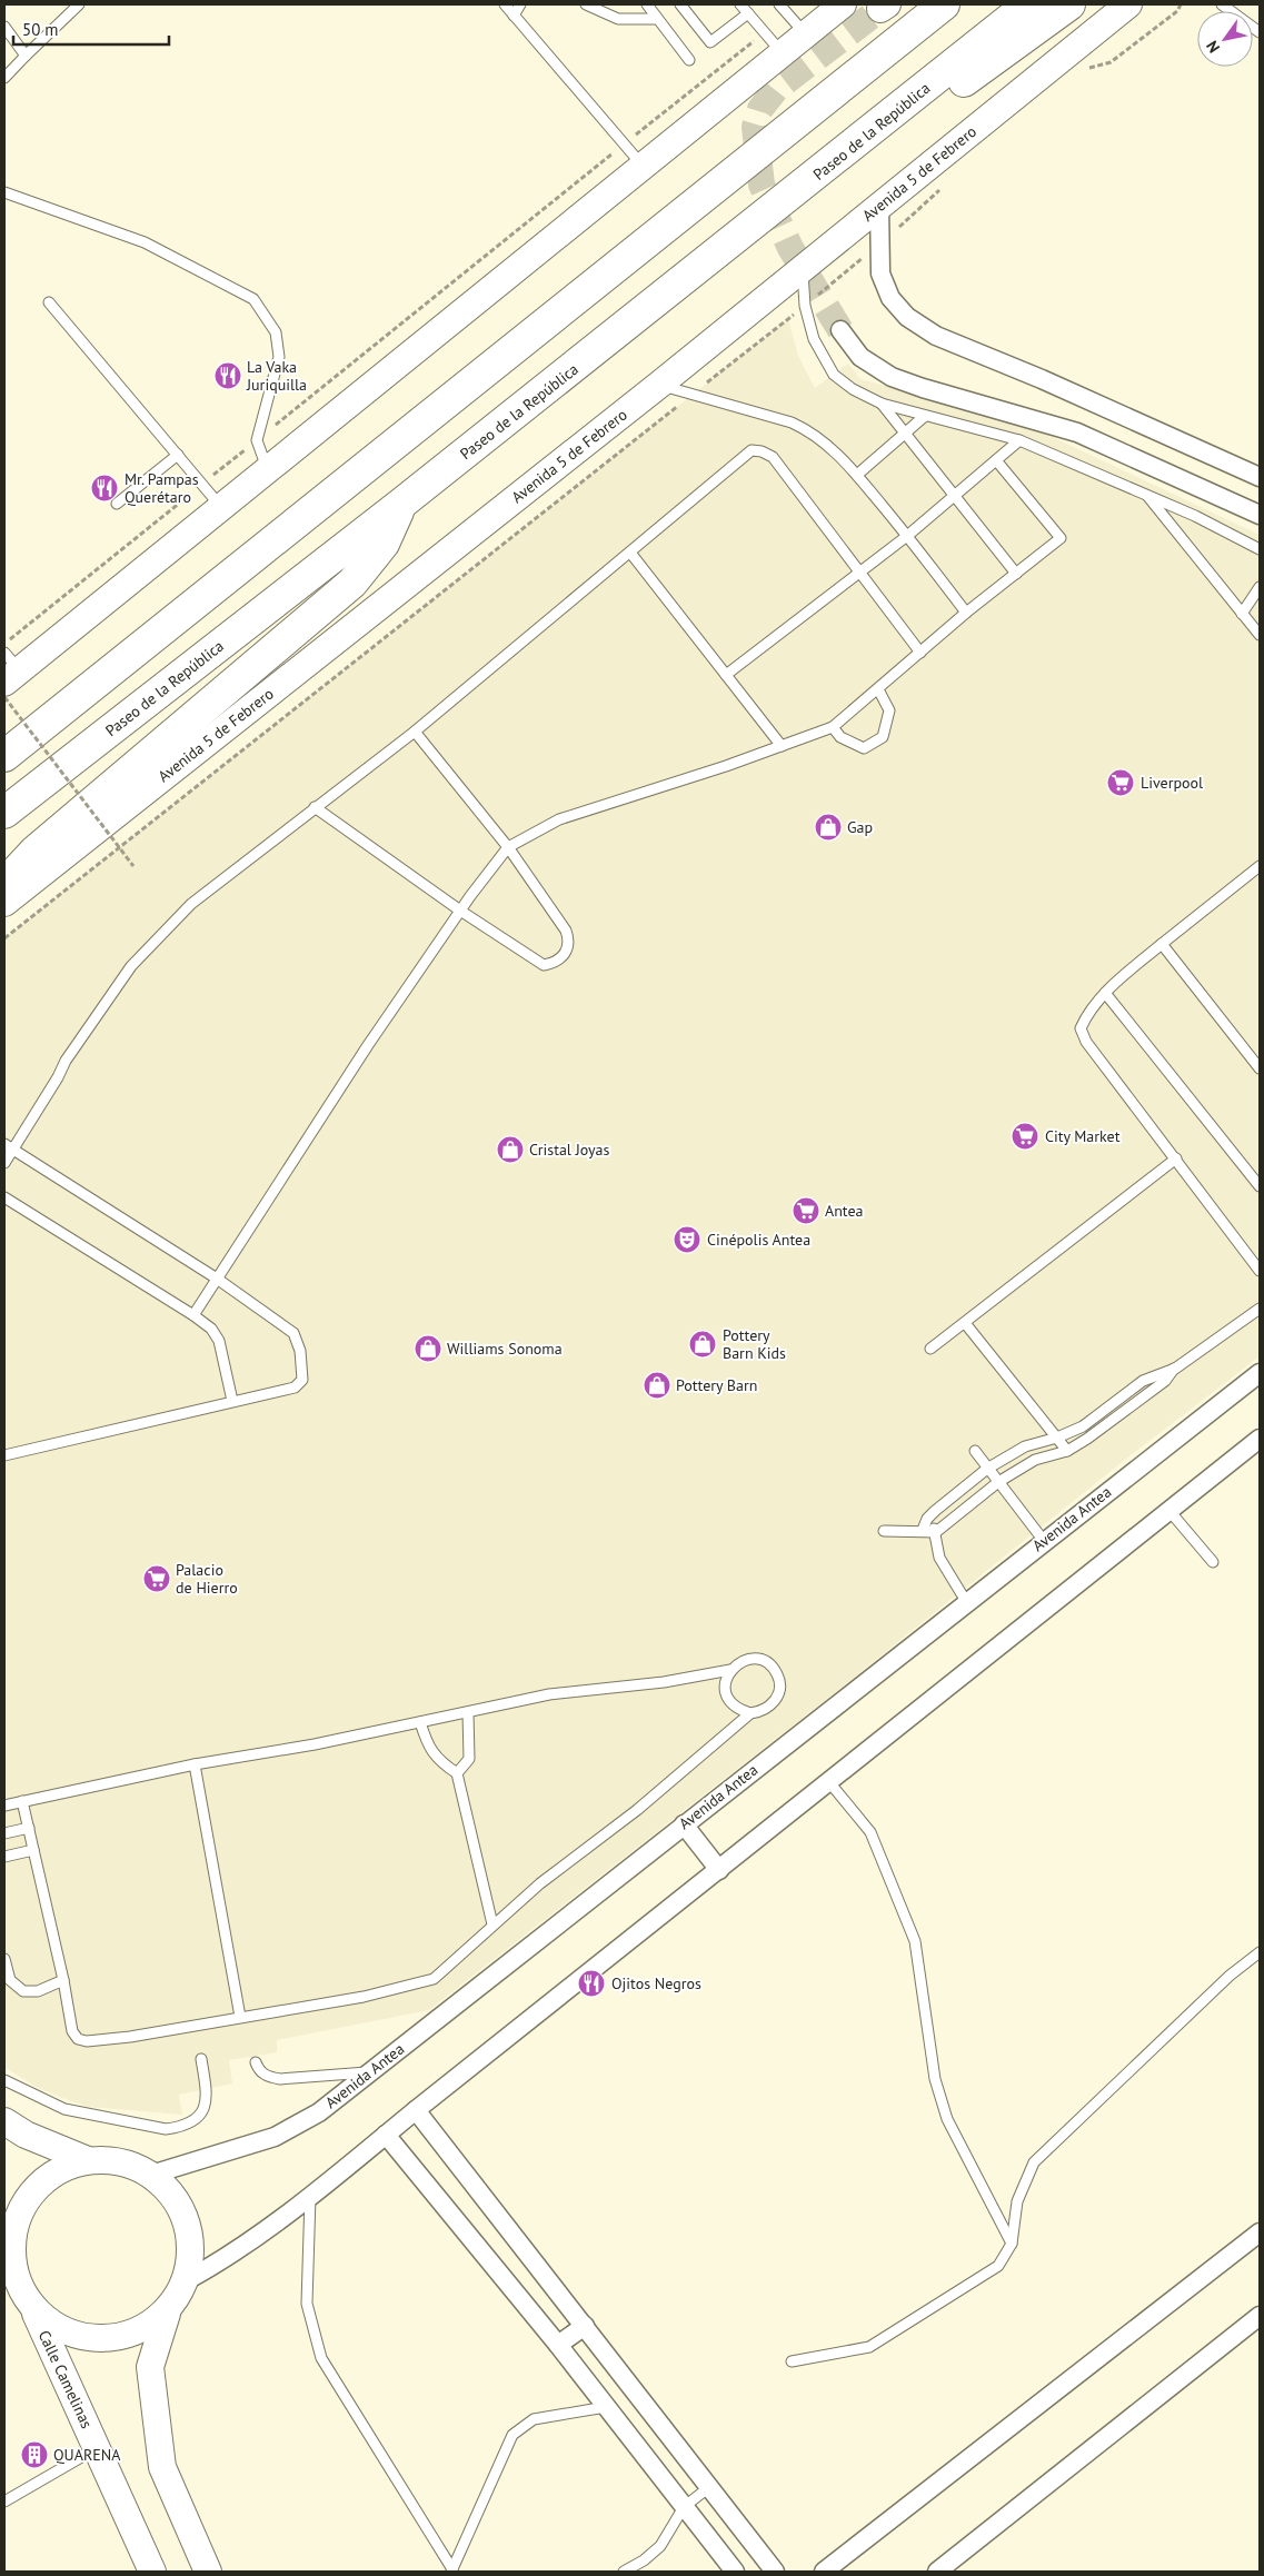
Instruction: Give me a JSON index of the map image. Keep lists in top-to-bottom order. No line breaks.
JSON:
{"streets":{"highway":["Paseo de la República"],"main road":["Avenida 5 de Febrero","Calle Camelinas"],"street":["Avenida Antea"]},"crossings":[["Avenida Antea","Calle Camelinas"]],"places":{"restaurant":["La Vaka Juriquilla","Mr. Pampas Querétaro","Ojitos Negros"],"supermarket":["Liverpool","City Market","Antea","Palacio de Hierro"],"shop":["Gap","Cristal Joyas","Pottery Barn Kids","Williams Sonoma","Pottery Barn"],"theatre":["Cinépolis Antea"],"building":["QUARENA"]},"scale_bar":"50 m","north":"bottom left"}
